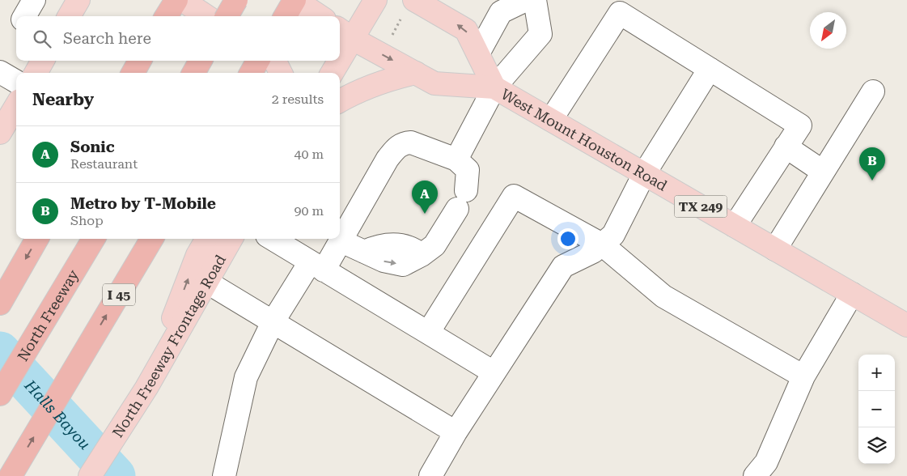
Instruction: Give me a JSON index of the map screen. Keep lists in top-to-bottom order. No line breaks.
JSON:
{"streets":{"highway":["I 45","North Freeway"],"main road":["West Mount Houston Road","TX 249","North Freeway Frontage Road"]},"water":["Halls Bayou"],"north":"bottom left","page":{"search":"Search here","heading":["Nearby","2 results"],"list":[{"mark":"A","name":"Sonic","note":"Restaurant","value":"40 m"},{"mark":"B","name":"Metro by T-Mobile","note":"Shop","value":"90 m"}],"pins":["B","A"],"map_buttons":["+","−"]}}
